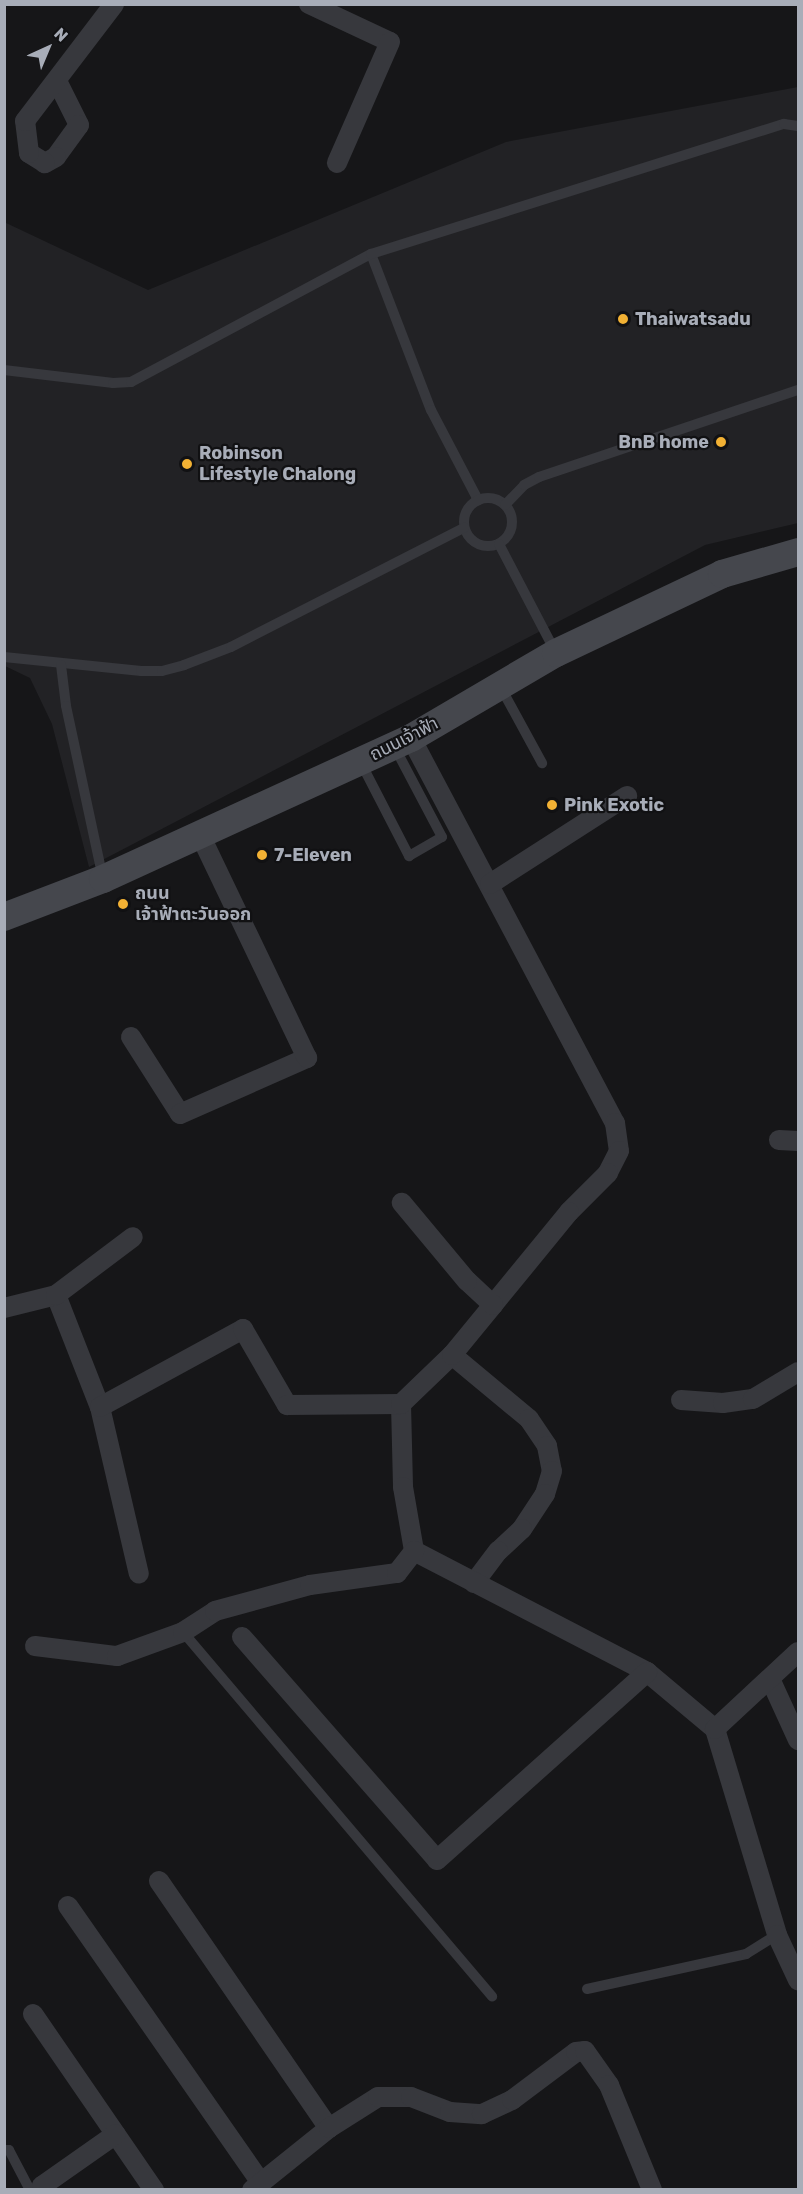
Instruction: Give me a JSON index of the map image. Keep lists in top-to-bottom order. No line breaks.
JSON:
{"streets":{"main road":["ถนนเจ้าฟ้า"]},"places":["Thaiwatsadu","BnB home","Robinson Lifestyle Chalong","Pink Exotic","7-Eleven","ถนน เจ้าฟ้าตะวันออก"],"north":"top right"}
